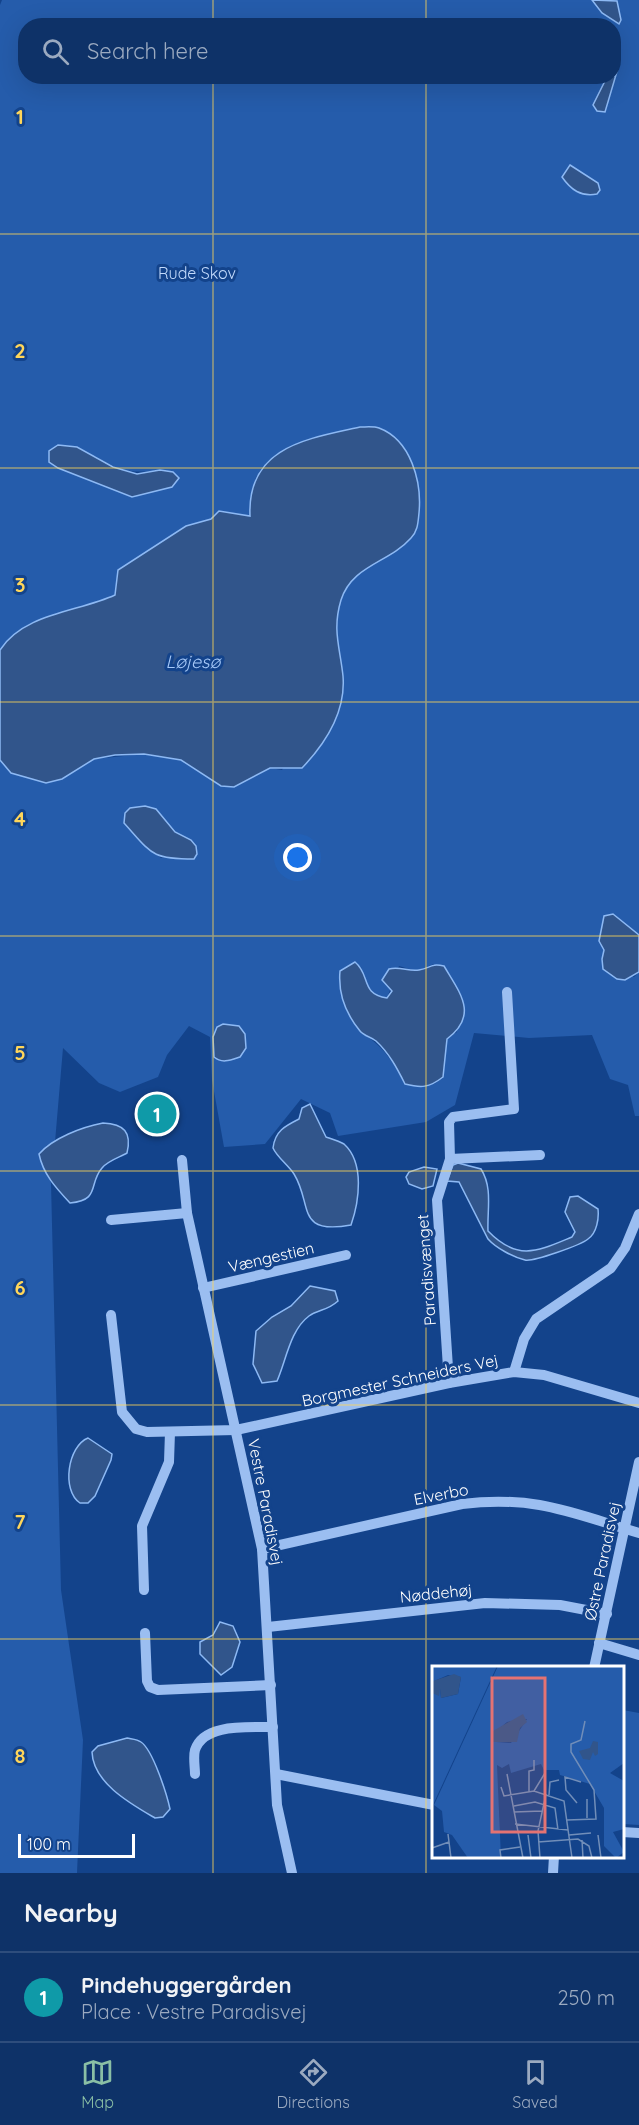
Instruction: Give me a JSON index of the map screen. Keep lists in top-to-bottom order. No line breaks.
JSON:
{"streets":{"street":["Vængestien","Paradisvænget","Borgmester Schneiders Vej","Elverbo","Vestre Paradisvej","Østre Paradisvej","Nøddehøj"]},"crossings":[["Vængestien","Vestre Paradisvej"],["Paradisvænget","Borgmester Schneiders Vej"],["Borgmester Schneiders Vej","Vestre Paradisvej"],["Elverbo","Vestre Paradisvej"],["Elverbo","Østre Paradisvej"],["Vestre Paradisvej","Nøddehøj"],["Østre Paradisvej","Nøddehøj"]],"water":["Løjesø"],"parks":["Rude Skov"],"scale_bar":"100 m","page":{"search":"Search here","pins":"1","scale":"100 m","heading":"Nearby","list":[{"mark":"1","name":"Pindehuggergården","note":"Place · Vestre Paradisvej","value":"250 m"}],"nav":["Map","Directions","Saved"]},"grid":{"rows":["1","2","3","4","5","6","7","8"]}}
